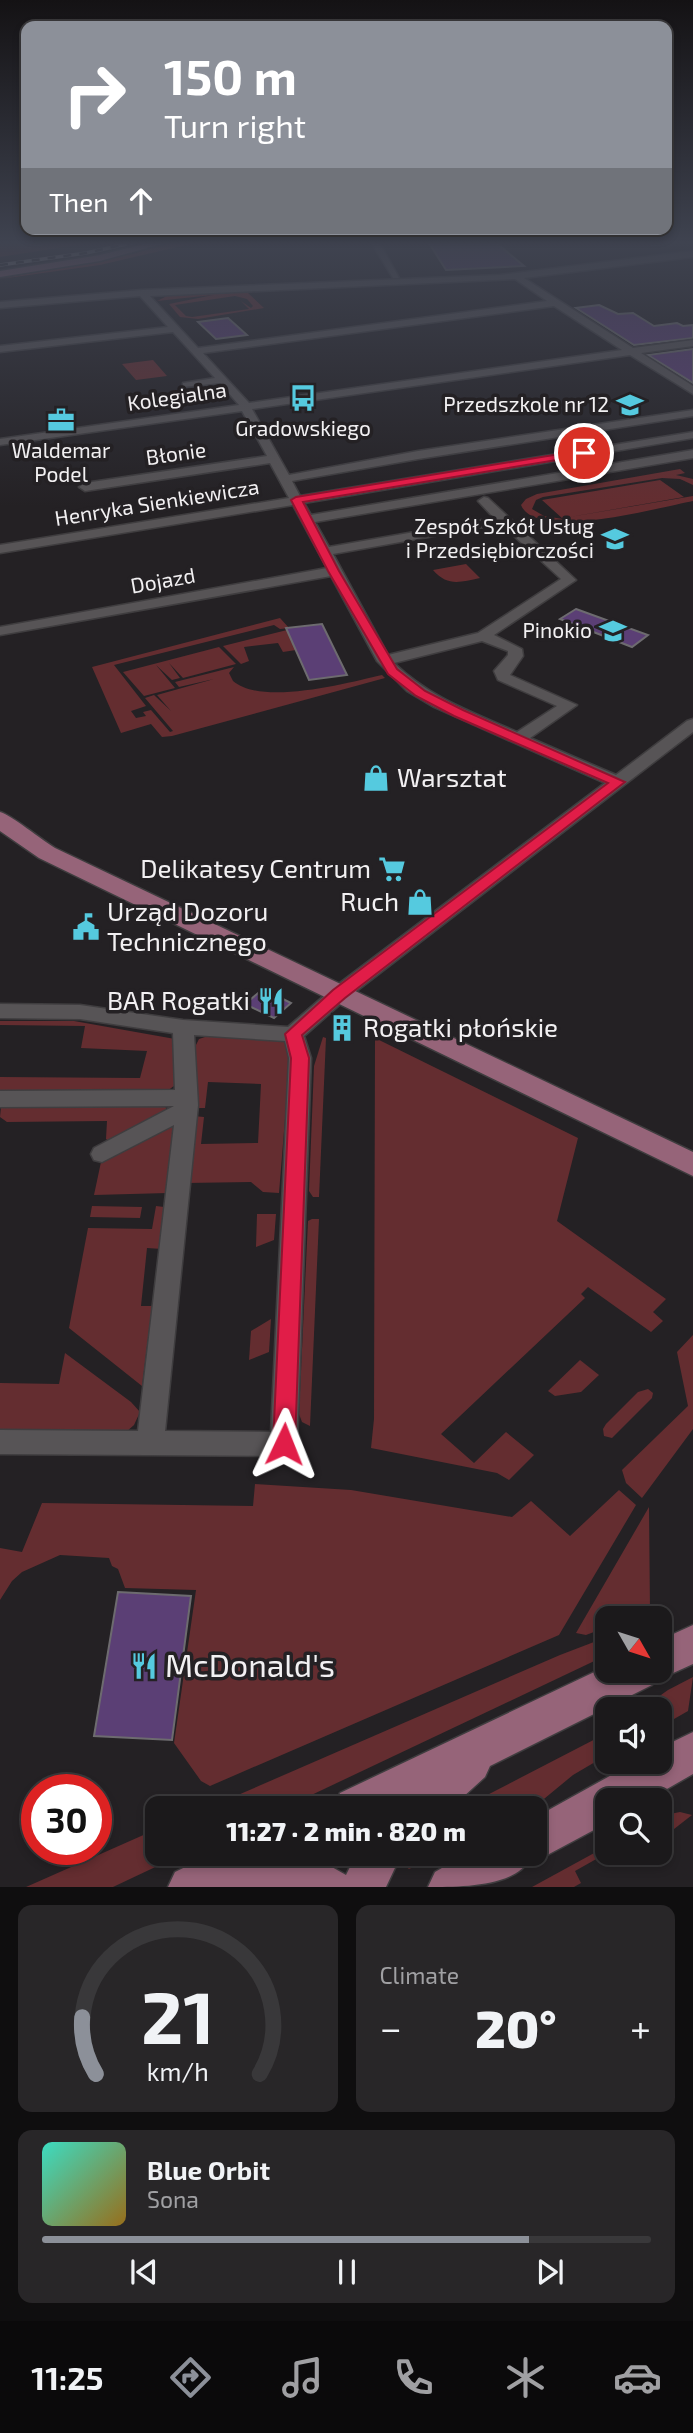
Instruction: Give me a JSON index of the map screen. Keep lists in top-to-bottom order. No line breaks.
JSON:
{"streets":{"street":["Kolegialna","Błonie","Henryka Sienkiewicza","Dojazd"]},"places":{"bus stop":["Gradowskiego"],"school or university":["Przedszkole nr 12","Zespół Szkół Usług i Przedsiębiorczości","Pinokio"],"office":["Waldemar Podel"],"shop":["Warsztat","Ruch"],"supermarket":["Delikatesy Centrum"],"public building":["Urząd Dozoru Technicznego"],"restaurant":["BAR Rogatki","McDonald's"],"building":["Rogatki płońskie"]},"north":"bottom right","page":{"turn":["150 m","Turn right"],"then":"Then","limit":"30","trip":"11:27 · 2 min · 820 m","tile":"Climate","heat":["−","20°","+"],"song":["Blue Orbit","Sona"],"tabs":"11:25","gauge":["21","km/h"]}}
